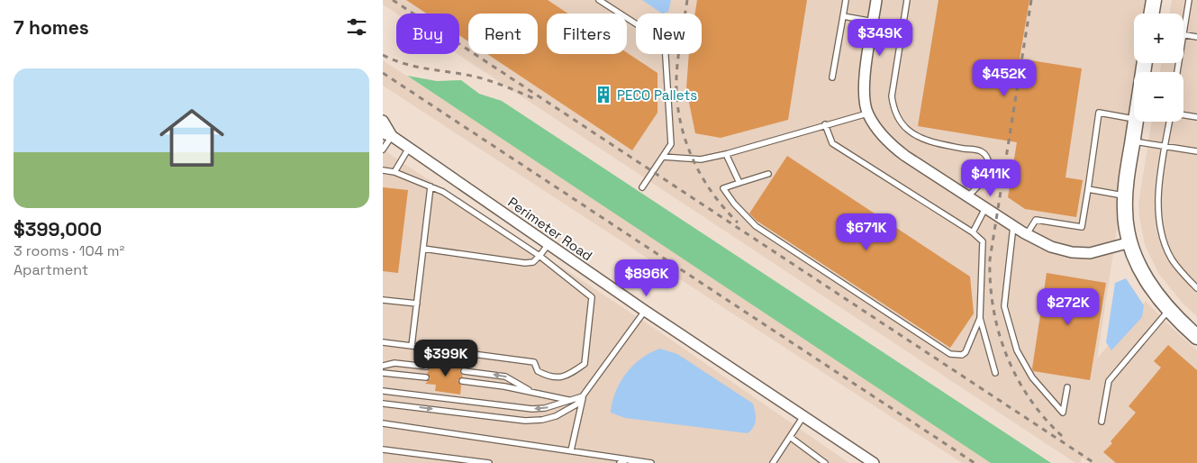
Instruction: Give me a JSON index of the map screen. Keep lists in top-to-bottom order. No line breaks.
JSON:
{"streets":{"street":["Perimeter Road"]},"places":{"building":["PECO Pallets"]},"page":{"heading":"7 homes","map_buttons":["+","−"],"chip":["Buy","Rent","Filters","New"],"price":["$349K","$452K","$411K","$671K","$896K","$272K","$399K"],"list":[{"name":"$399,000","note":"3 rooms · 104 m² · Apartment"}]}}
